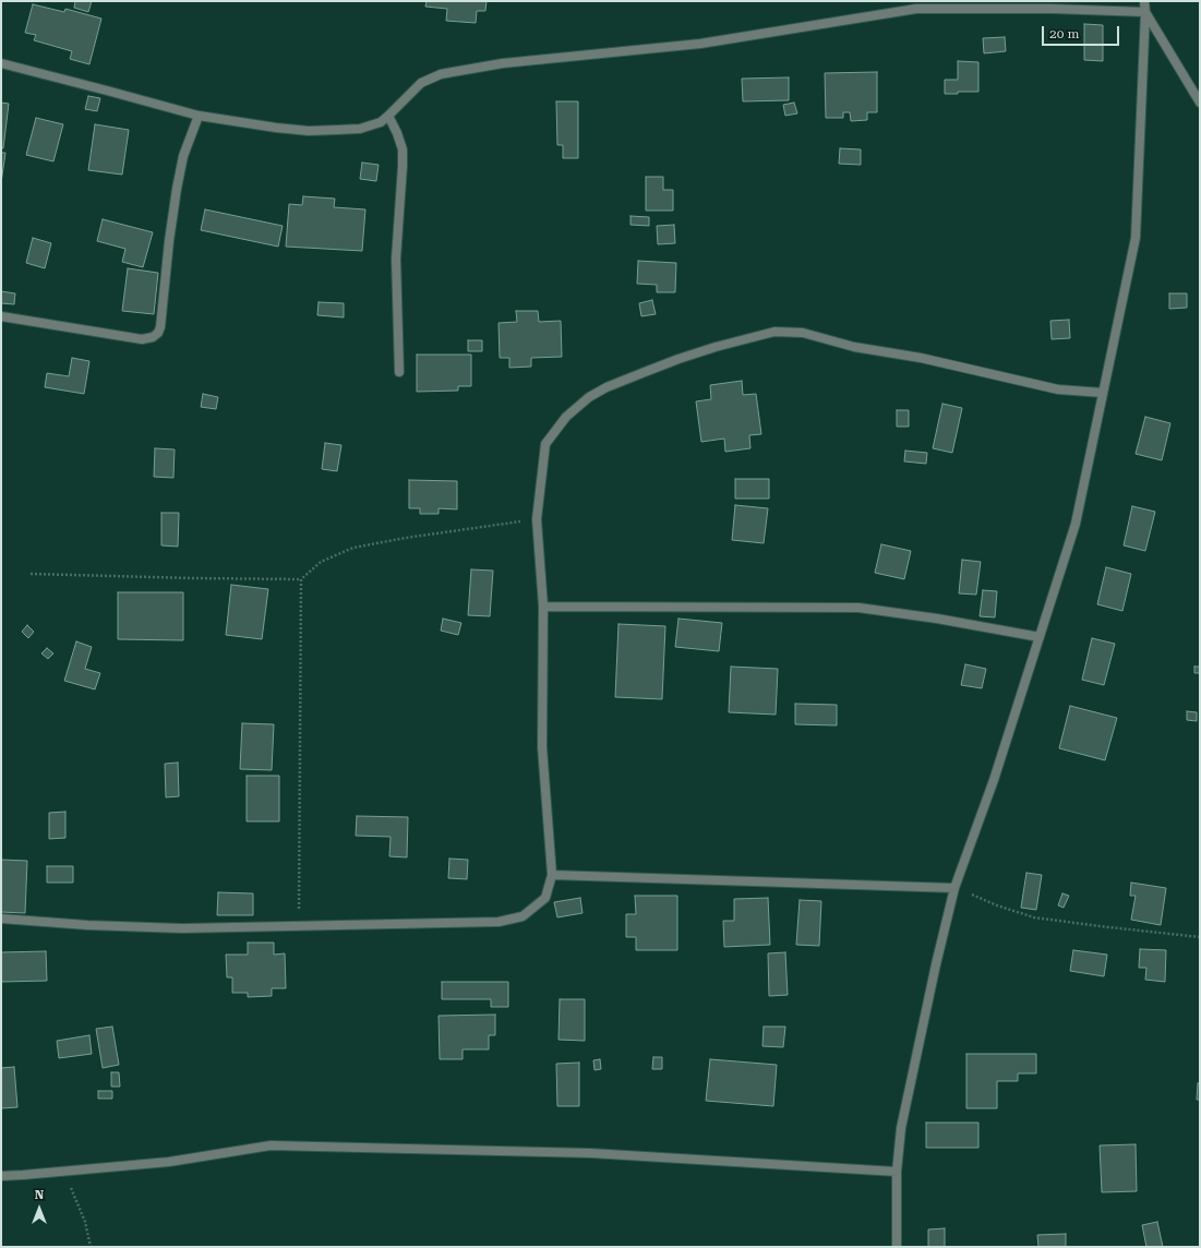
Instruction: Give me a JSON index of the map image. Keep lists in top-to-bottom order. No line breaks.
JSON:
{"scale_bar":"20 m","north":"top"}
